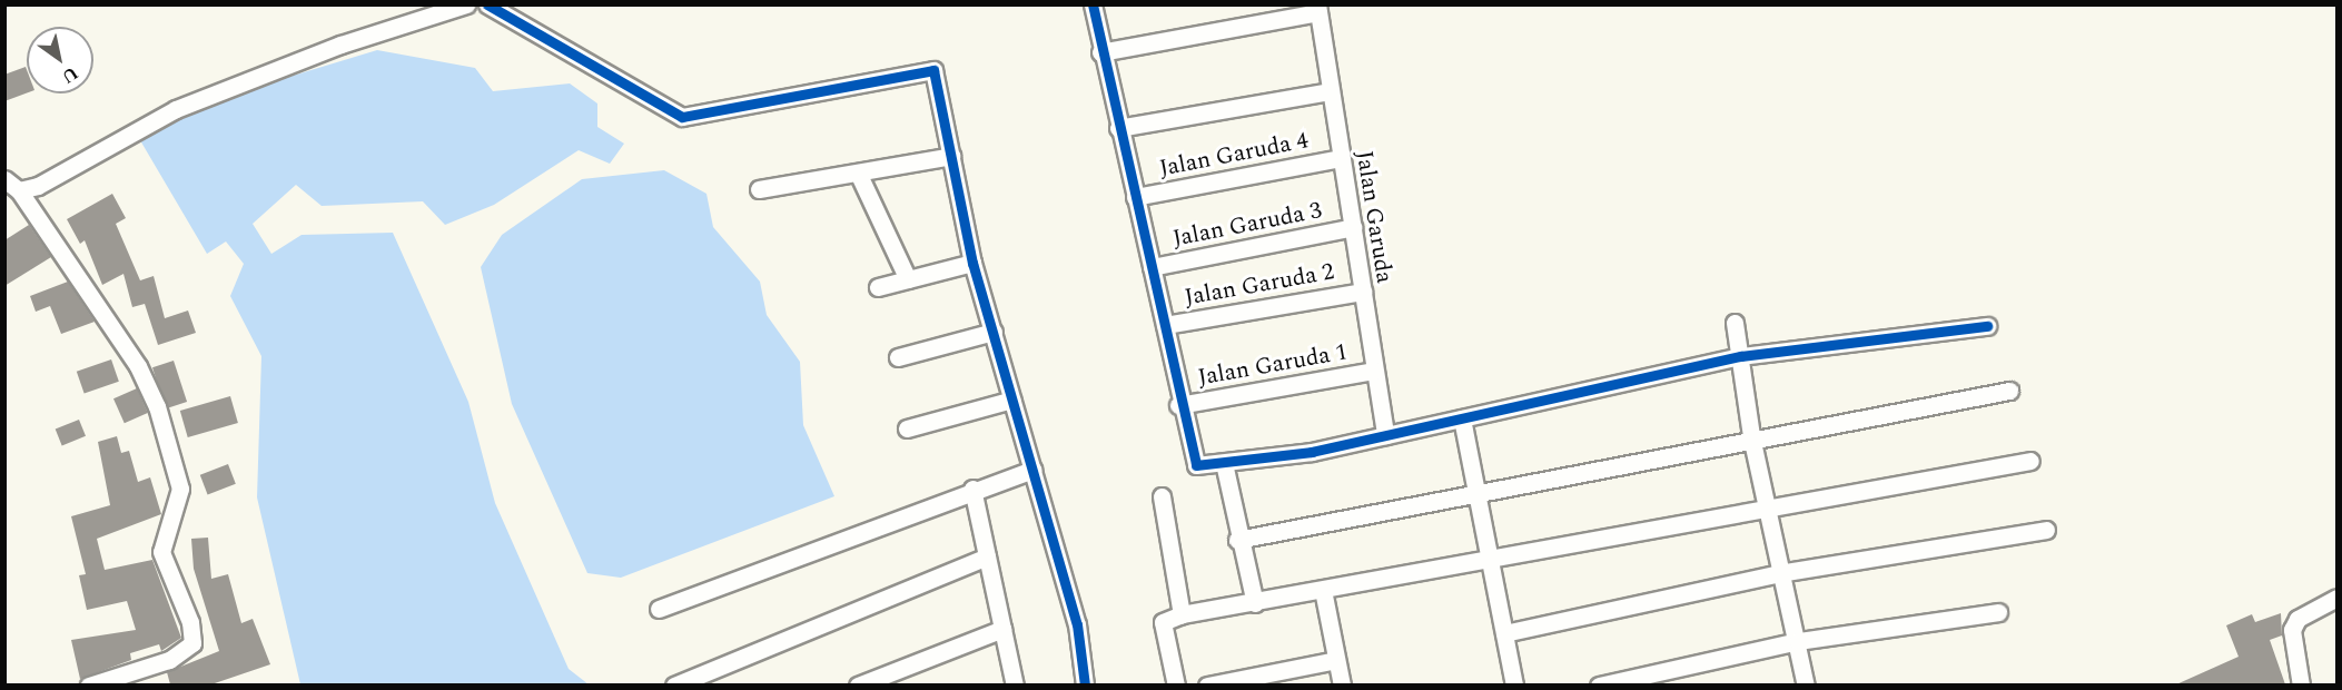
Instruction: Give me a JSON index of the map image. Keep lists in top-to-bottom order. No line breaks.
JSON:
{"streets":{"street":["Jalan Garuda 4","Jalan Garuda","Jalan Garuda 3","Jalan Garuda 2","Jalan Garuda 1"]},"crossings":[["Jalan Garuda 4","Jalan Garuda"],["Jalan Garuda","Jalan Garuda 3"],["Jalan Garuda","Jalan Garuda 2"],["Jalan Garuda","Jalan Garuda 1"]],"north":"bottom right"}
